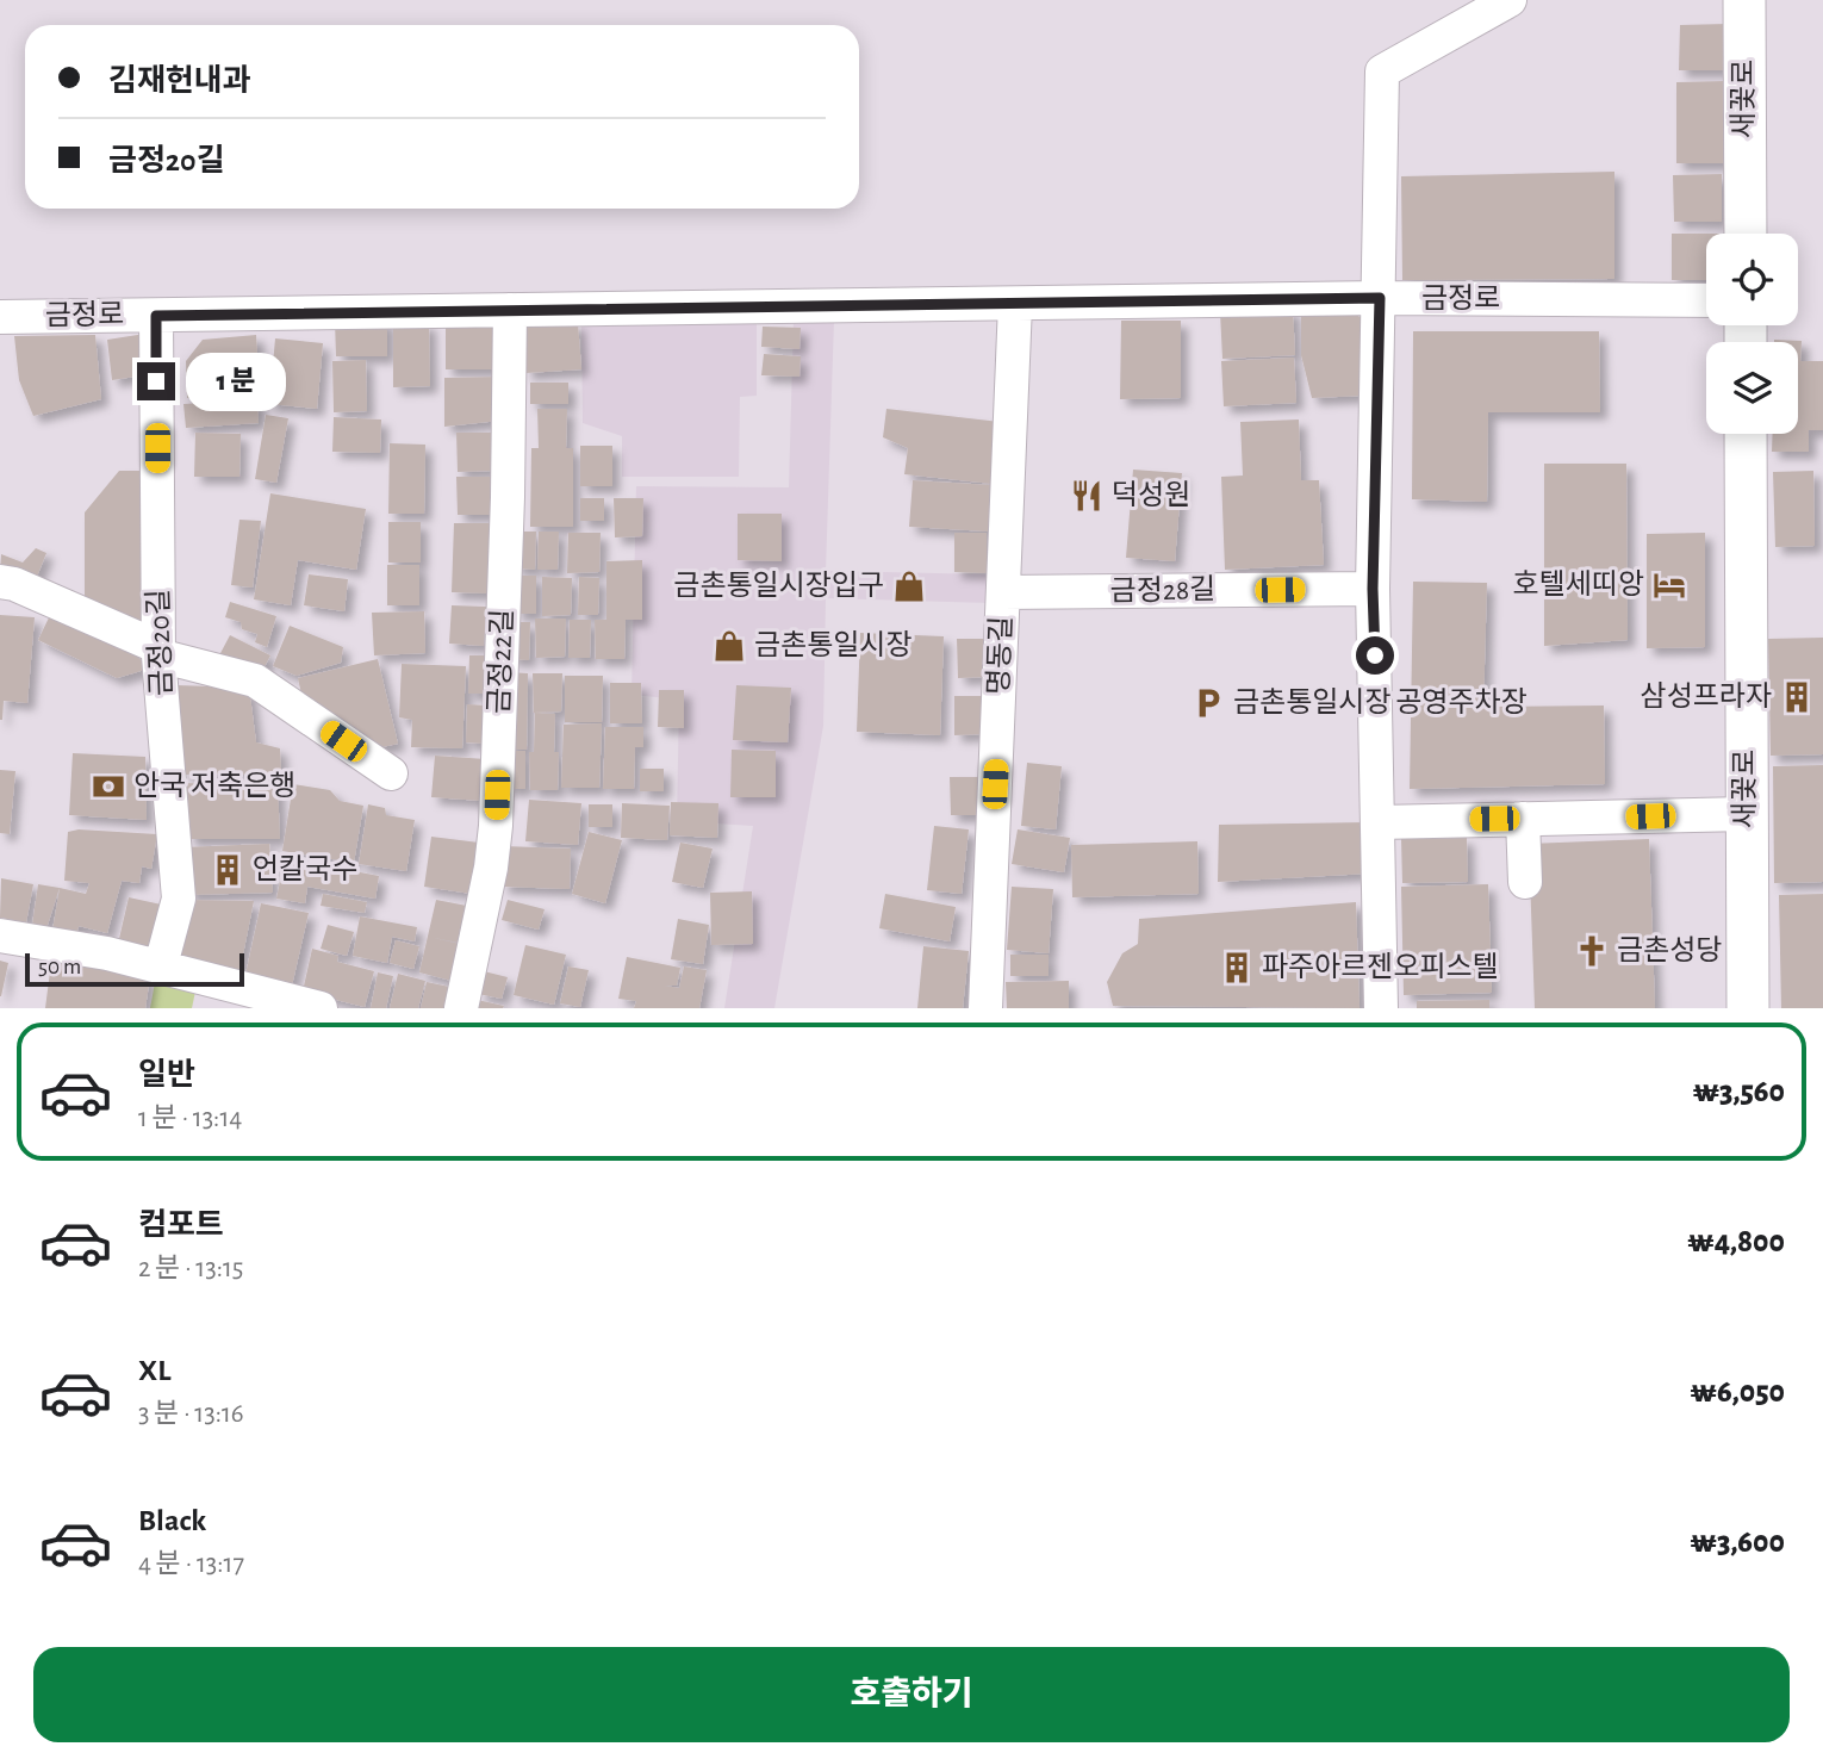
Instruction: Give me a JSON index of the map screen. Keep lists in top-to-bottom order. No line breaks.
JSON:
{"streets":{"main road":["새꽃로"],"street":["금정로","금정28길","금정20길","명동길","금정22길"]},"crossings":[["금정로","금정20길"],["금정로","명동길"],["금정로","금정22길"],["금정28길","명동길"]],"places":{"restaurant":["덕성원"],"hotel":["호텔세띠앙"],"shop":["금촌통일시장입구","금촌통일시장"],"building":["삼성프라자","언칼국수","파주아르젠오피스텔"],"parking":["금촌통일시장 공영주차장"],"bank":["안국 저축은행"],"church":["금촌성당"]},"scale_bar":"50 m","page":{"banner":["김재헌내과","금정20길"],"bubble":"1 분","scale":"50 m","list":[{"name":"일반","note":"1 분 · 13:14","value":"₩3,560"},{"name":"컴포트","note":"2 분 · 13:15","value":"₩4,800"},{"name":"XL","note":"3 분 · 13:16","value":"₩6,050"},{"name":"Black","note":"4 분 · 13:17","value":"₩3,600"}],"buttons":"호출하기"}}
